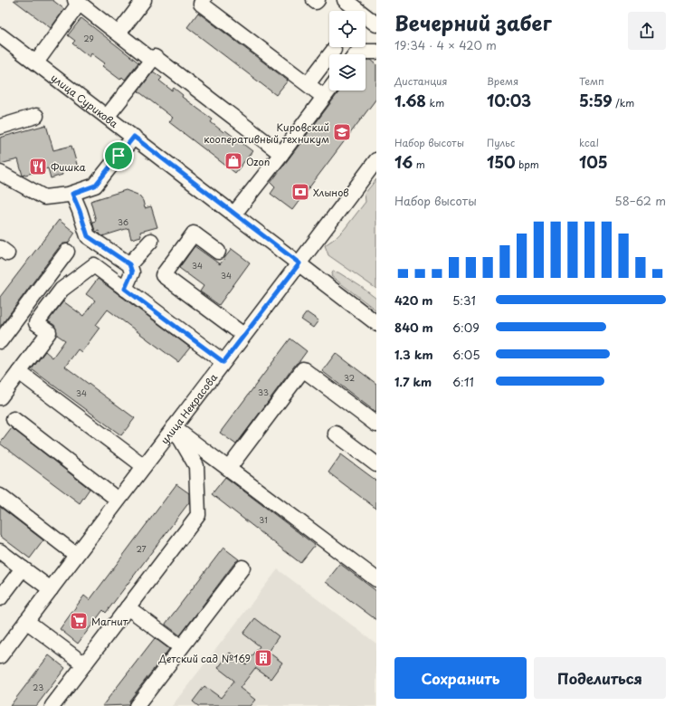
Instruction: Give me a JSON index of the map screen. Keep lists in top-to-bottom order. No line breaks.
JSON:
{"streets":{"street":["улица Сурикова","улица Некрасова"]},"crossings":[["улица Сурикова","улица Некрасова"]],"places":{"school or university":["Кировский кооперативный техникум"],"shop":["Ozon"],"restaurant":["Фишка"],"bank":["Хлынов"],"supermarket":["Магнит"],"building":["Детский сад №169"]},"house_numbers":["29","36","34","34","32","33","34","31","27","23"],"page":{"heading":["Вечерний забег","19:34 · 4 × 420 m"],"stats":[["Дистанция","1.68 km"],["Время","10:03"],["Темп","5:59 /km"],["Набор высоты","16 m"],["Пульс","150 bpm"],["kcal","105"]],"chart":["Набор высоты","58–62 m"],"list":[{"name":"420 m","note":"5:31"},{"name":"840 m","note":"6:09"},{"name":"1.3 km","note":"6:05"},{"name":"1.7 km","note":"6:11"}],"buttons":["Сохранить","Поделиться"]}}
